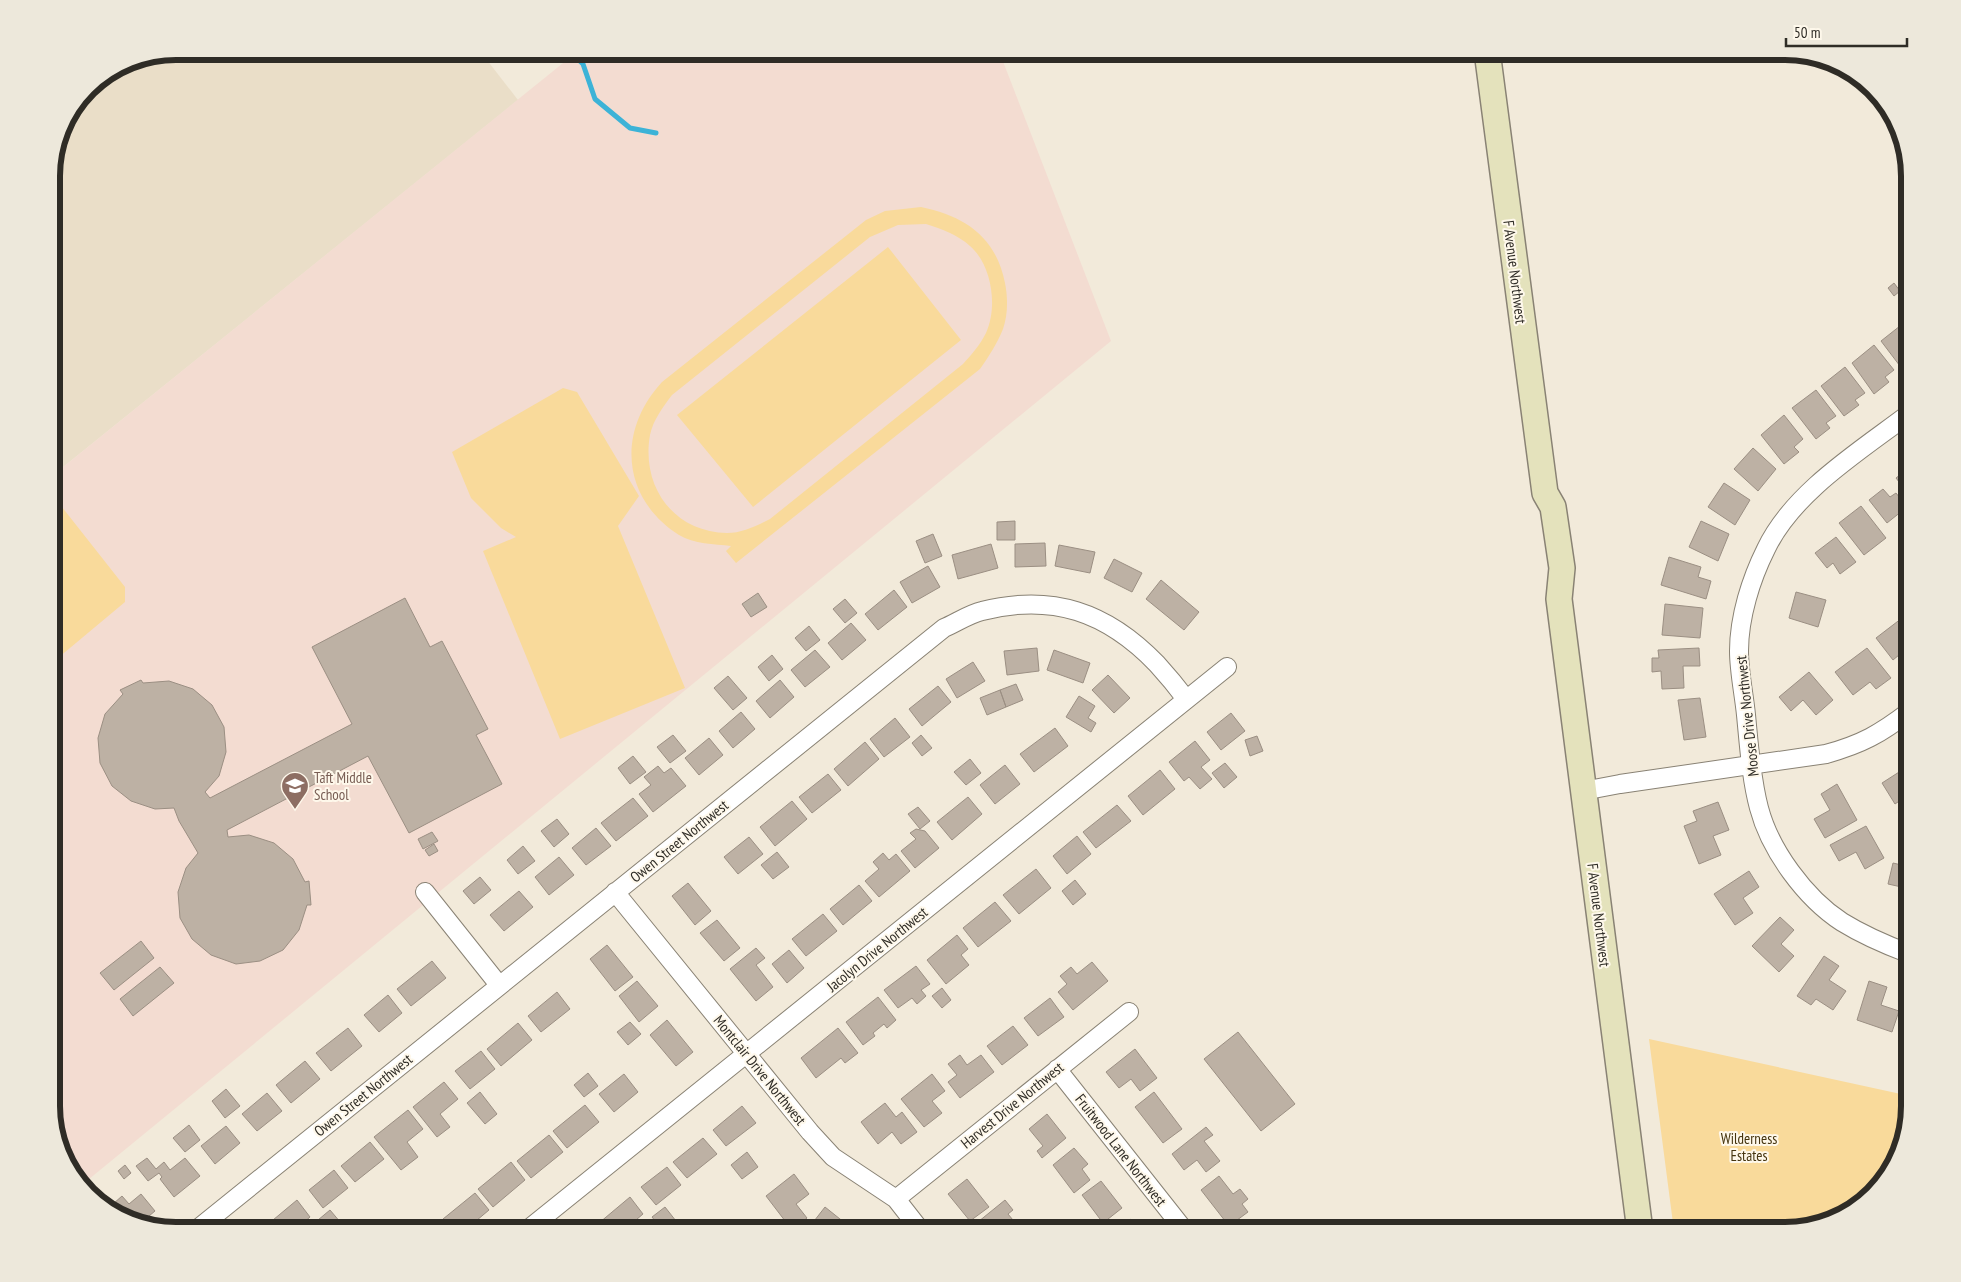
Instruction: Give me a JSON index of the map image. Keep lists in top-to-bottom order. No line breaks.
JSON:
{"streets":{"main road":["F Avenue Northwest"],"street":["Moose Drive Northwest","Owen Street Northwest","Jacolyn Drive Northwest","Montclair Drive Northwest","Harvest Drive Northwest","Fruitwood Lane Northwest"]},"crossings":[["Owen Street Northwest","Jacolyn Drive Northwest"],["Owen Street Northwest","Montclair Drive Northwest"],["Jacolyn Drive Northwest","Montclair Drive Northwest"],["Montclair Drive Northwest","Harvest Drive Northwest"],["Harvest Drive Northwest","Fruitwood Lane Northwest"]],"parks":["Wilderness Estates"],"places":{"school or university":["Taft Middle School"]},"scale_bar":"50 m"}
